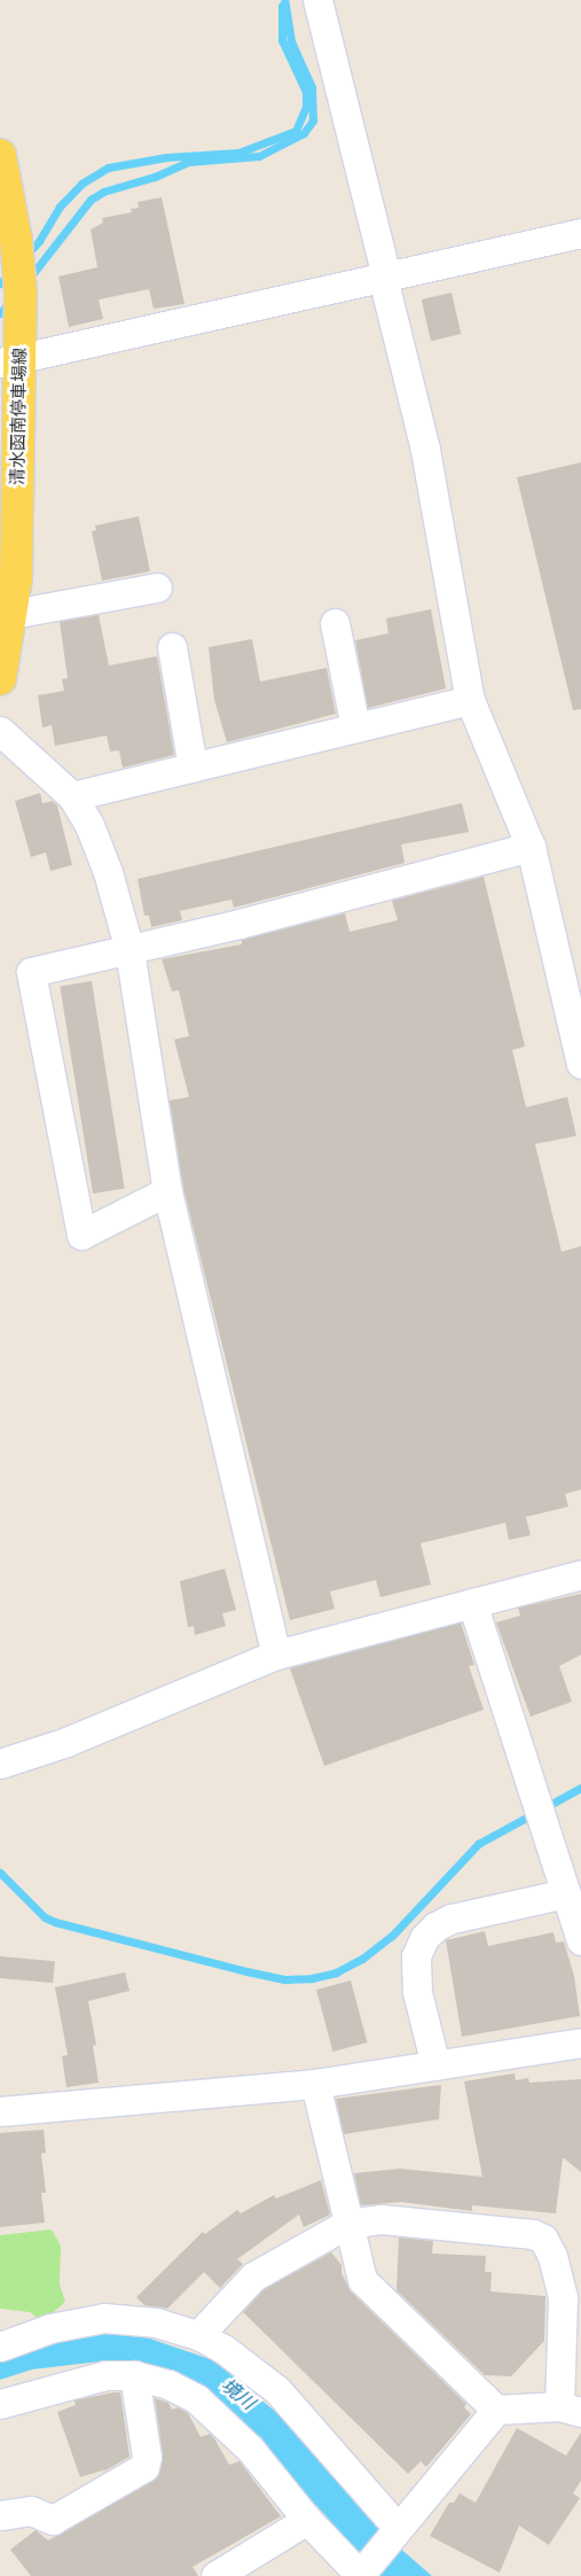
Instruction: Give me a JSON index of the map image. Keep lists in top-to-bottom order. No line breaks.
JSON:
{"streets":{"main road":["清水函南停車場線"]},"water":["境川"]}
